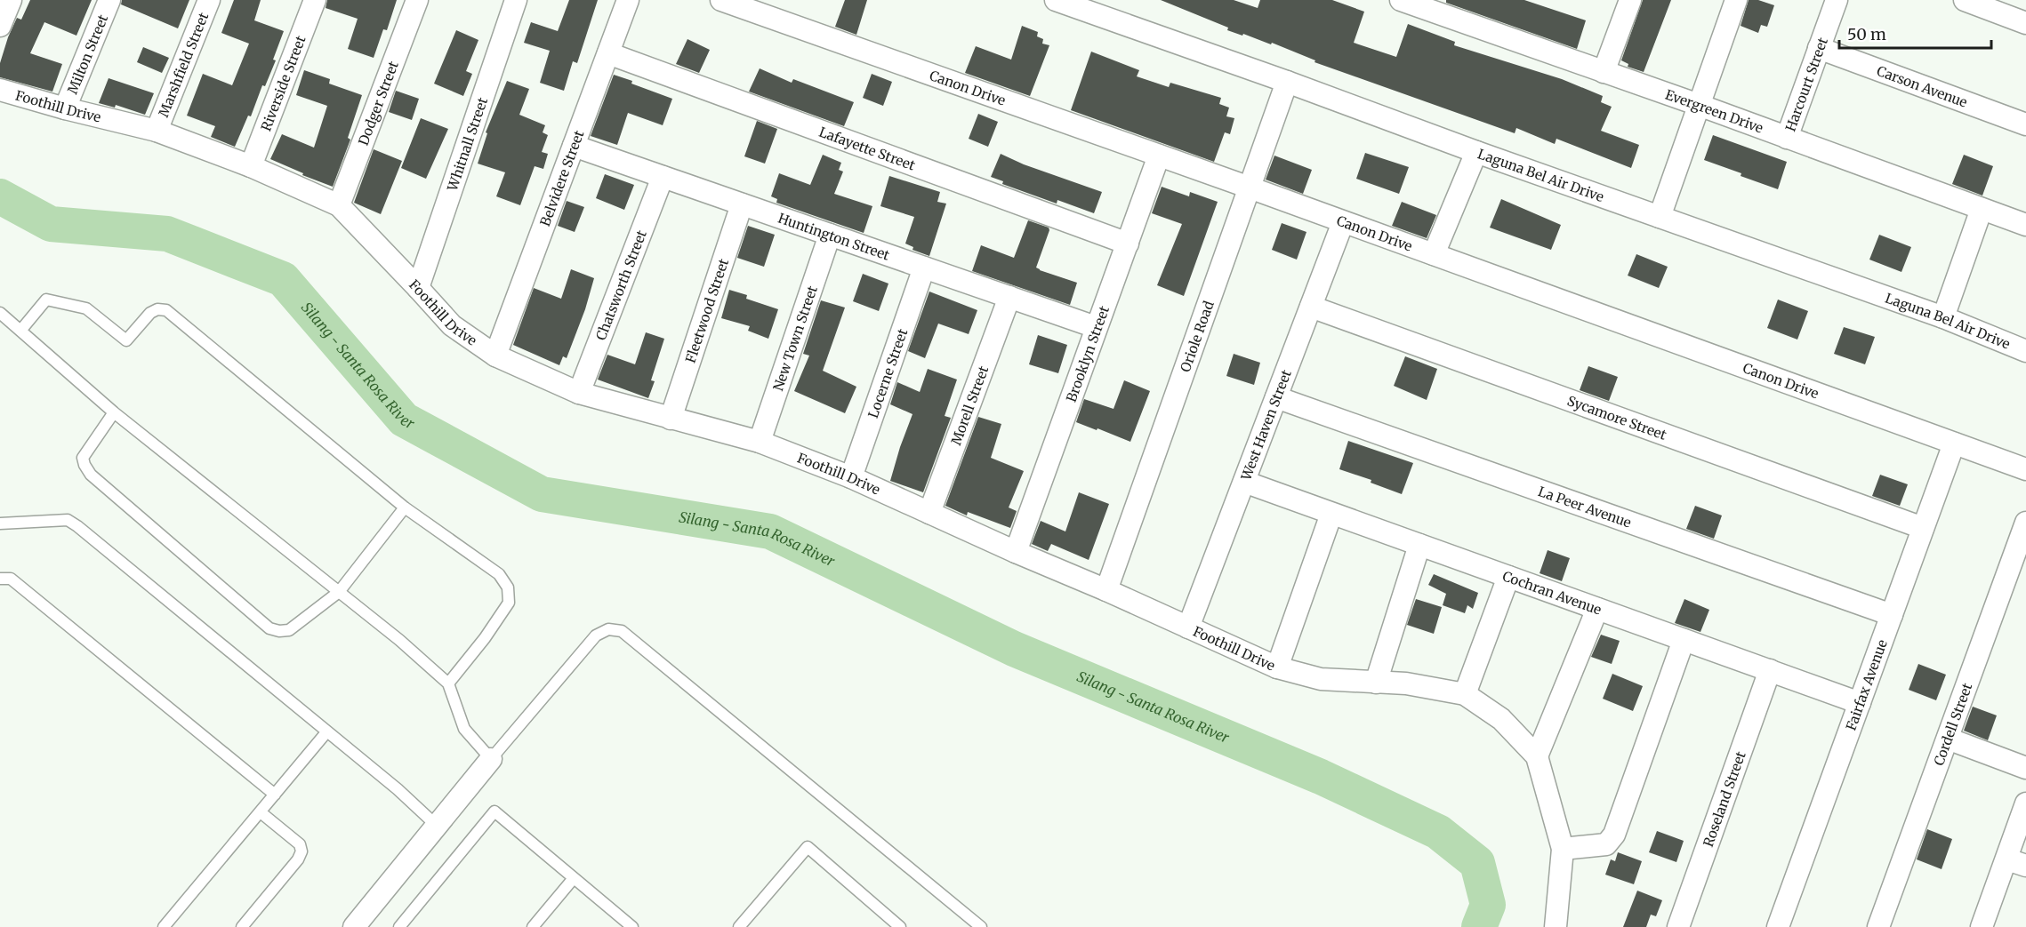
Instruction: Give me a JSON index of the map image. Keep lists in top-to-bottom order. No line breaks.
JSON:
{"streets":{"street":["Milton Street","Marshfield Street","Riverside Street","Harcourt Street","Carson Avenue","Canon Drive","Dodger Street","Foothill Drive","Evergreen Drive","Whitnall Street","Lafayette Street","Laguna Bel Air Drive","Belvidere Street","Huntington Street","Chatsworth Street","Fleetwood Street","Oriole Road","New Town Street","Brooklyn Street","Locerne Street","Morell Street","Sycamore Street","West Haven Street","La Peer Avenue","Cochran Avenue","Fairfax Avenue","Cordell Street","Roseland Street"]},"crossings":[["Milton Street","Foothill Drive"],["Marshfield Street","Foothill Drive"],["Riverside Street","Foothill Drive"],["Harcourt Street","Carson Avenue"],["Harcourt Street","Evergreen Drive"],["Canon Drive","Oriole Road"],["Canon Drive","Brooklyn Street"],["Canon Drive","West Haven Street"],["Canon Drive","Fairfax Avenue"],["Dodger Street","Foothill Drive"],["Foothill Drive","Whitnall Street"],["Foothill Drive","Belvidere Street"],["Foothill Drive","Chatsworth Street"],["Foothill Drive","Fleetwood Street"],["Foothill Drive","Oriole Road"],["Foothill Drive","New Town Street"],["Foothill Drive","Brooklyn Street"],["Foothill Drive","Locerne Street"],["Foothill Drive","Morell Street"],["Foothill Drive","West Haven Street"],["Lafayette Street","Belvidere Street"],["Lafayette Street","Brooklyn Street"],["Laguna Bel Air Drive","Oriole Road"],["Belvidere Street","Huntington Street"],["Huntington Street","Chatsworth Street"],["Huntington Street","Fleetwood Street"],["Huntington Street","New Town Street"],["Huntington Street","Brooklyn Street"],["Huntington Street","Locerne Street"],["Huntington Street","Morell Street"],["Sycamore Street","West Haven Street"],["Sycamore Street","Fairfax Avenue"],["West Haven Street","La Peer Avenue"],["West Haven Street","Cochran Avenue"],["La Peer Avenue","Fairfax Avenue"],["Cochran Avenue","Fairfax Avenue"],["Cochran Avenue","Roseland Street"]],"water":["Silang - Santa Rosa River"],"scale_bar":"50 m"}
